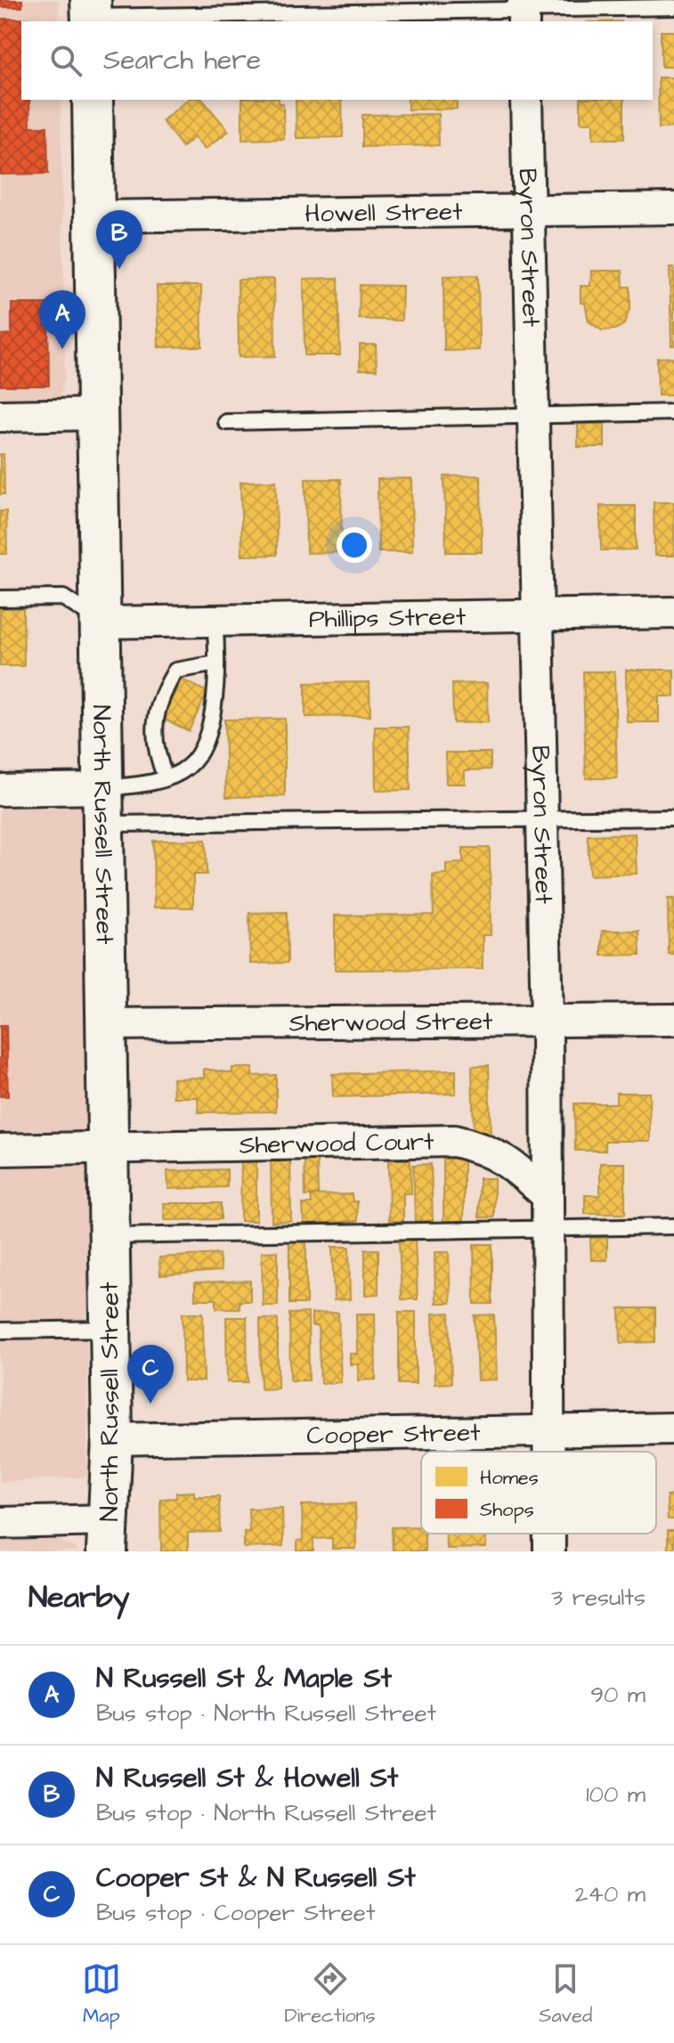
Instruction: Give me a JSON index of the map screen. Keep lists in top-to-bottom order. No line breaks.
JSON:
{"streets":{"street":["Howell Street","Byron Street","Phillips Street","North Russell Street","Sherwood Street","Sherwood Court","Cooper Street"]},"crossings":[["Howell Street","Byron Street"],["Howell Street","North Russell Street"],["Byron Street","Phillips Street"],["Byron Street","Sherwood Street"],["Byron Street","Sherwood Court"],["Byron Street","Cooper Street"],["Phillips Street","North Russell Street"],["North Russell Street","Sherwood Street"],["North Russell Street","Sherwood Court"],["North Russell Street","Cooper Street"]],"legend":["Homes","Shops"],"page":{"search":"Search here","pins":["B","A","C"],"heading":["Nearby","3 results"],"list":[{"mark":"A","name":"N Russell St & Maple St","note":"Bus stop · North Russell Street","value":"90 m"},{"mark":"B","name":"N Russell St & Howell St","note":"Bus stop · North Russell Street","value":"100 m"},{"mark":"C","name":"Cooper St & N Russell St","note":"Bus stop · Cooper Street","value":"240 m"}],"nav":["Map","Directions","Saved"]}}
